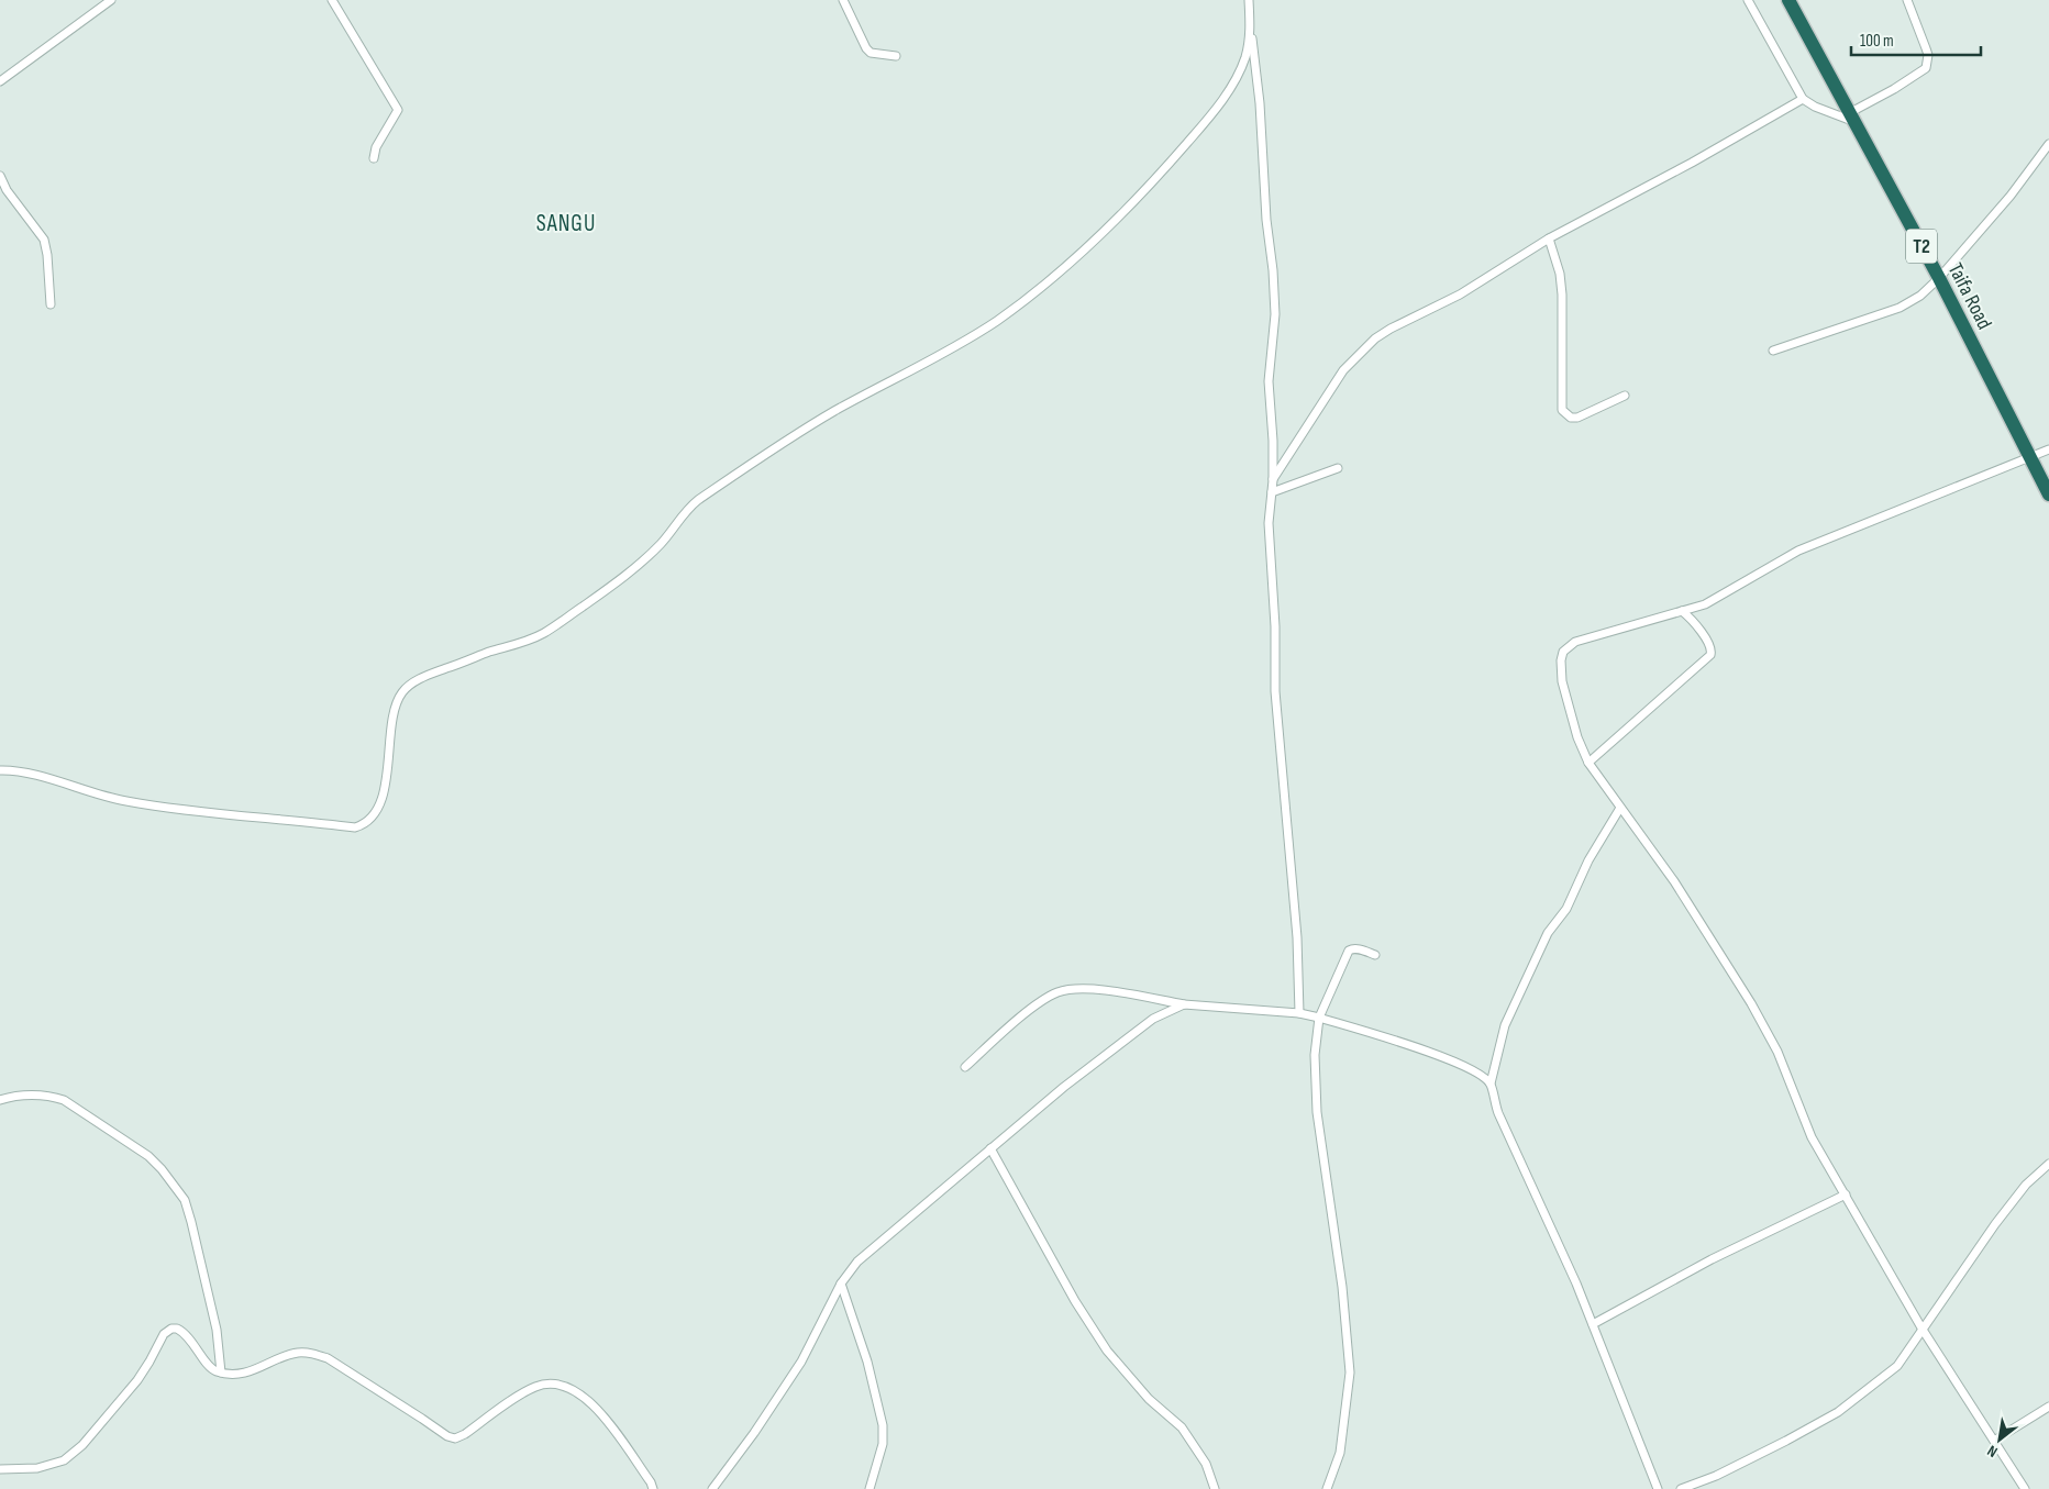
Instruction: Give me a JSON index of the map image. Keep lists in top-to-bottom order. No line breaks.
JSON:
{"streets":{"highway":["T2","Taifa Road"]},"districts":["SANGU"],"scale_bar":"100 m","north":"bottom left"}
